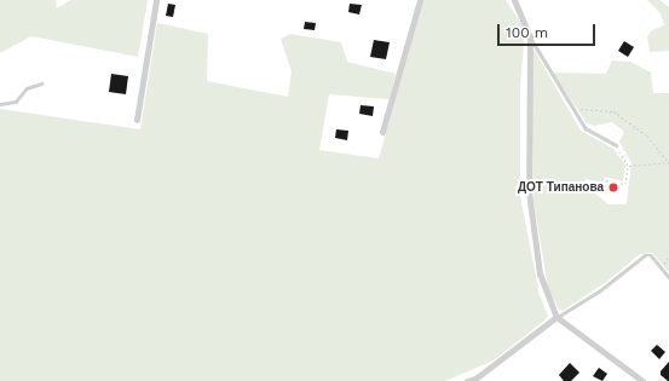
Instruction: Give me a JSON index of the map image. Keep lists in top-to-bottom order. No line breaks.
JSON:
{"places":["ДОТ Типанова"],"scale_bar":"100 m"}
